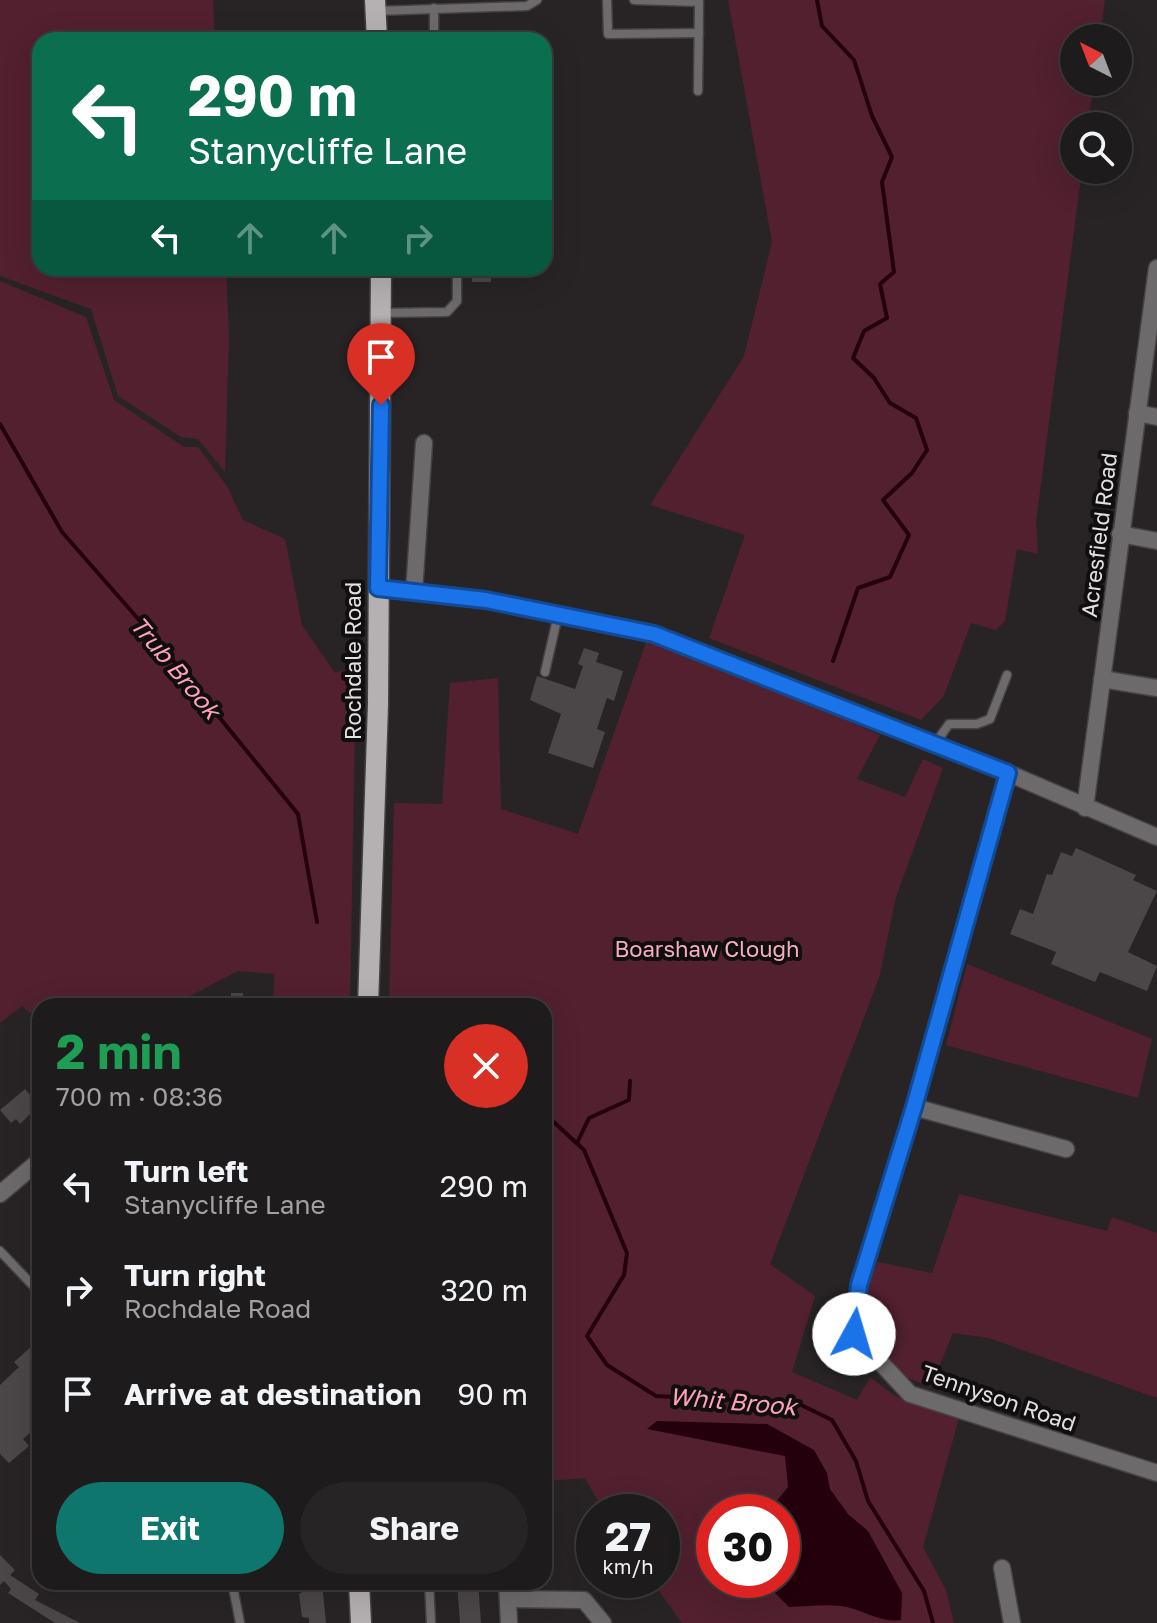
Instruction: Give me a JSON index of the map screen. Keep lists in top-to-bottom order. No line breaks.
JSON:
{"streets":{"main road":["Rochdale Road"],"street":["Acresfield Road","Tennyson Road"]},"water":["Trub Brook","Whit Brook"],"parks":["Boarshaw Clough"],"north":"top left","page":{"turn":["290 m","Stanycliffe Lane"],"heading":["2 min","700 m · 08:36"],"list":[{"name":"Turn left","note":"Stanycliffe Lane","value":"290 m"},{"name":"Turn right","note":"Rochdale Road","value":"320 m"},{"name":"Arrive at destination","value":"90 m"}],"buttons":["Exit","Share"],"speed":"27 km/h","limit":"30"}}
